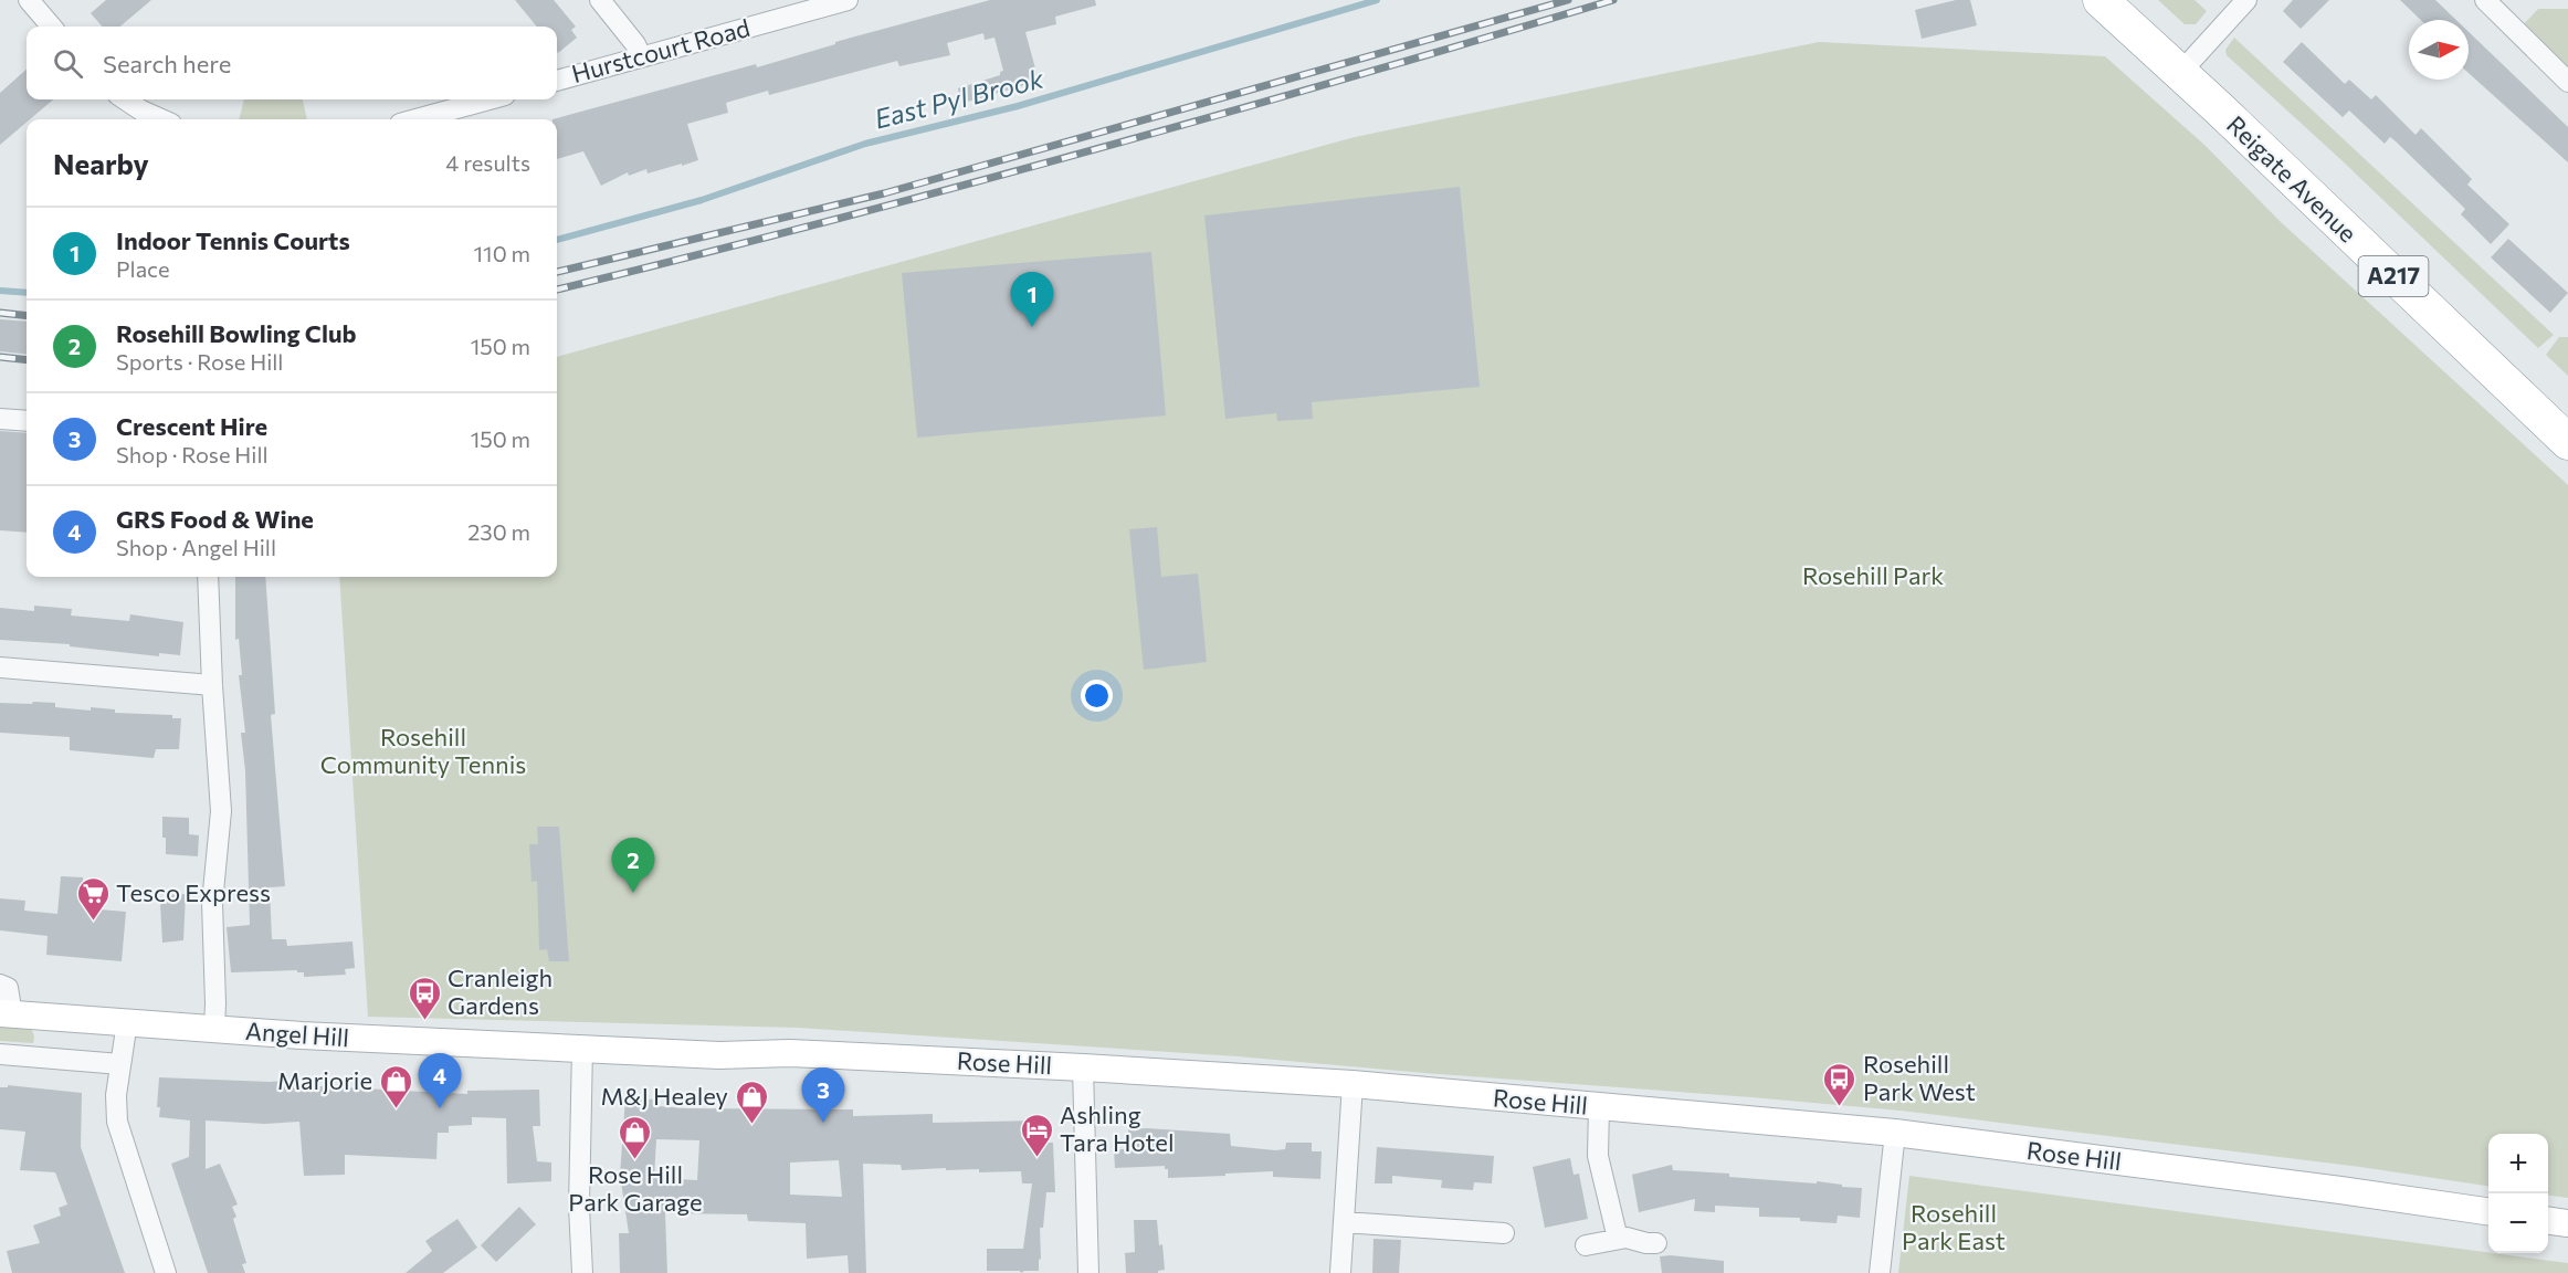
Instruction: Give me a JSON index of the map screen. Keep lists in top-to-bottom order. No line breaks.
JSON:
{"streets":{"highway":["Reigate Avenue","A217"],"main road":["Angel Hill","Rose Hill"],"street":["Hurstcourt Road"]},"crossings":[["Angel Hill","Rose Hill"]],"water":["East Pyl Brook"],"parks":["Rosehill Park","Rosehill Community Tennis","Rosehill Park East"],"places":{"supermarket":["Tesco Express"],"bus stop":["Cranleigh Gardens","Rosehill Park West"],"shop":["Marjorie","M&J Healey","Rose Hill Park Garage"],"hotel":["Ashling Tara Hotel"]},"north":"right","page":{"search":"Search here","heading":["Nearby","4 results"],"list":[{"mark":"1","name":"Indoor Tennis Courts","note":"Place","value":"110 m"},{"mark":"2","name":"Rosehill Bowling Club","note":"Sports · Rose Hill","value":"150 m"},{"mark":"3","name":"Crescent Hire","note":"Shop · Rose Hill","value":"150 m"},{"mark":"4","name":"GRS Food & Wine","note":"Shop · Angel Hill","value":"230 m"}],"pins":["1","2","4","3"],"map_buttons":["+","−"]}}
